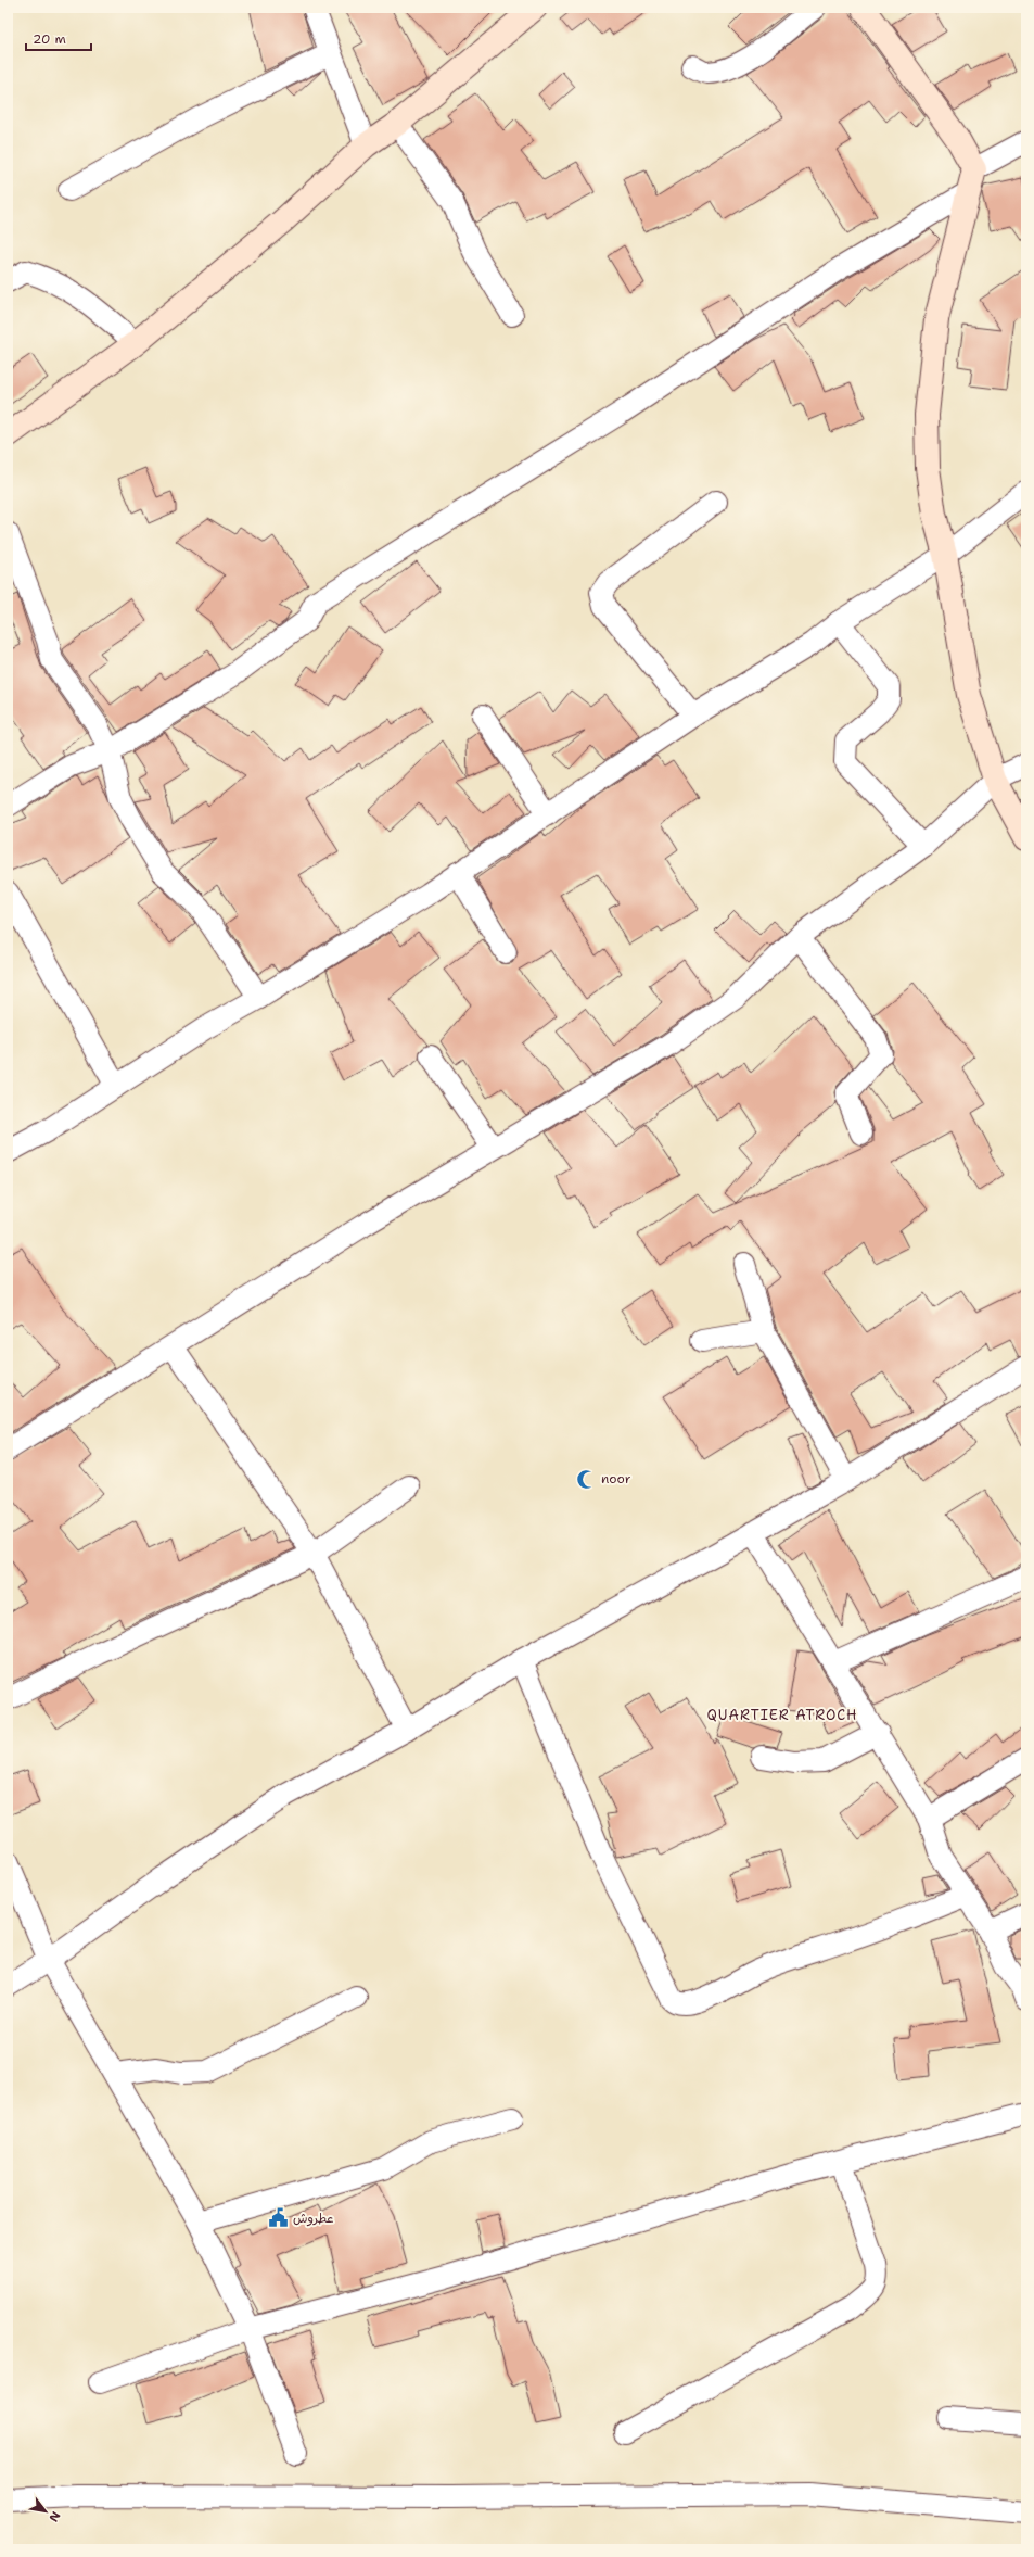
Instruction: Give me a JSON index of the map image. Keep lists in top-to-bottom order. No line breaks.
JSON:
{"districts":["QUARTIER ATROCH"],"places":{"mosque":["noor"],"public building":["عطروش"]},"scale_bar":"20 m","north":"bottom right"}
